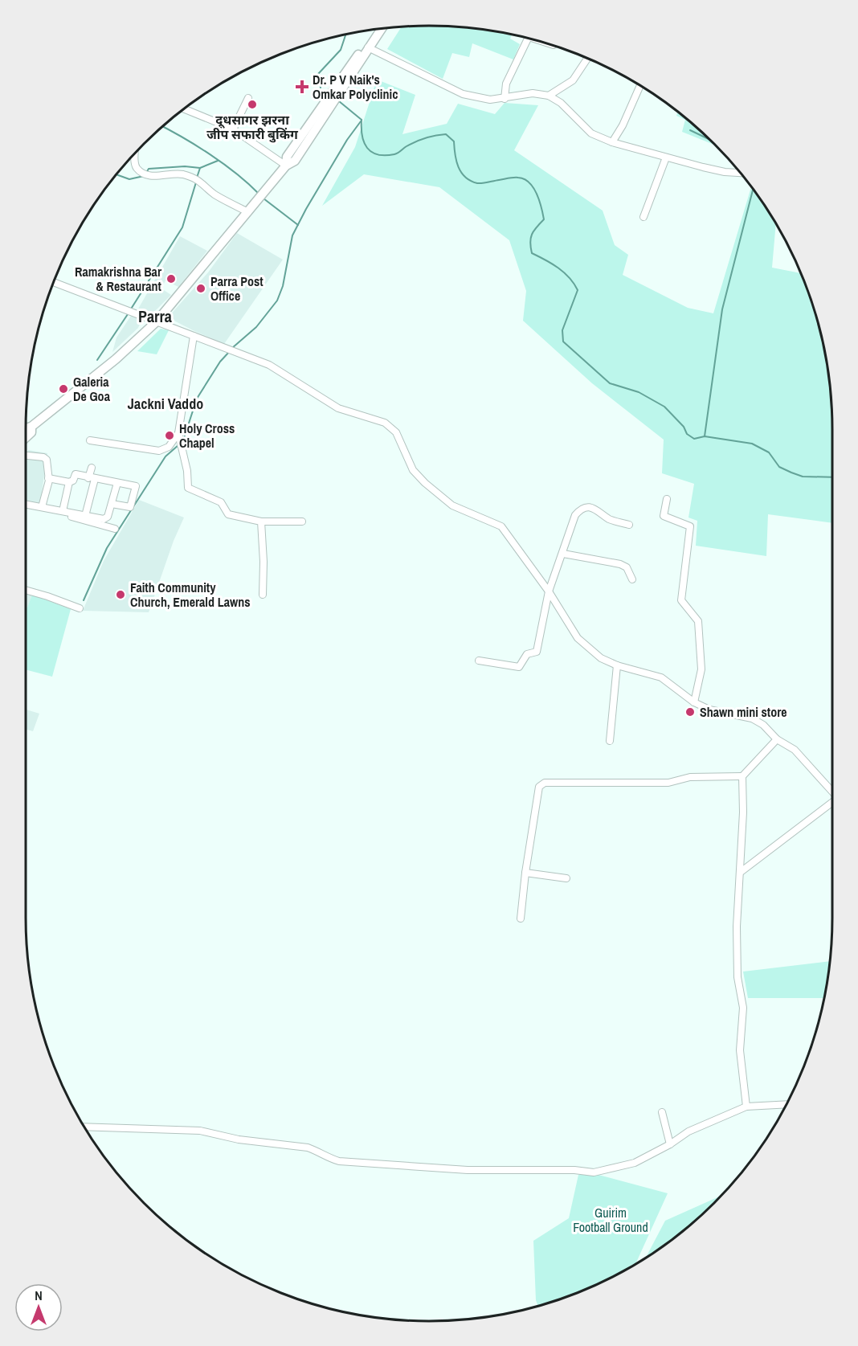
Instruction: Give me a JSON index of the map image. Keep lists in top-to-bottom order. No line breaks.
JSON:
{"districts":["Parra","Jackni Vaddo"],"parks":["Guirim Football Ground"],"places":{"health":["Dr. P V Naik's Omkar Polyclinic"],"other":["दूधसागर झरना जीप सफारी बुकिंग","Ramakrishna Bar & Restaurant","Parra Post Office","Galeria De Goa","Holy Cross Chapel","Faith Community Church, Emerald Lawns","Shawn mini store"]},"north":"top"}
